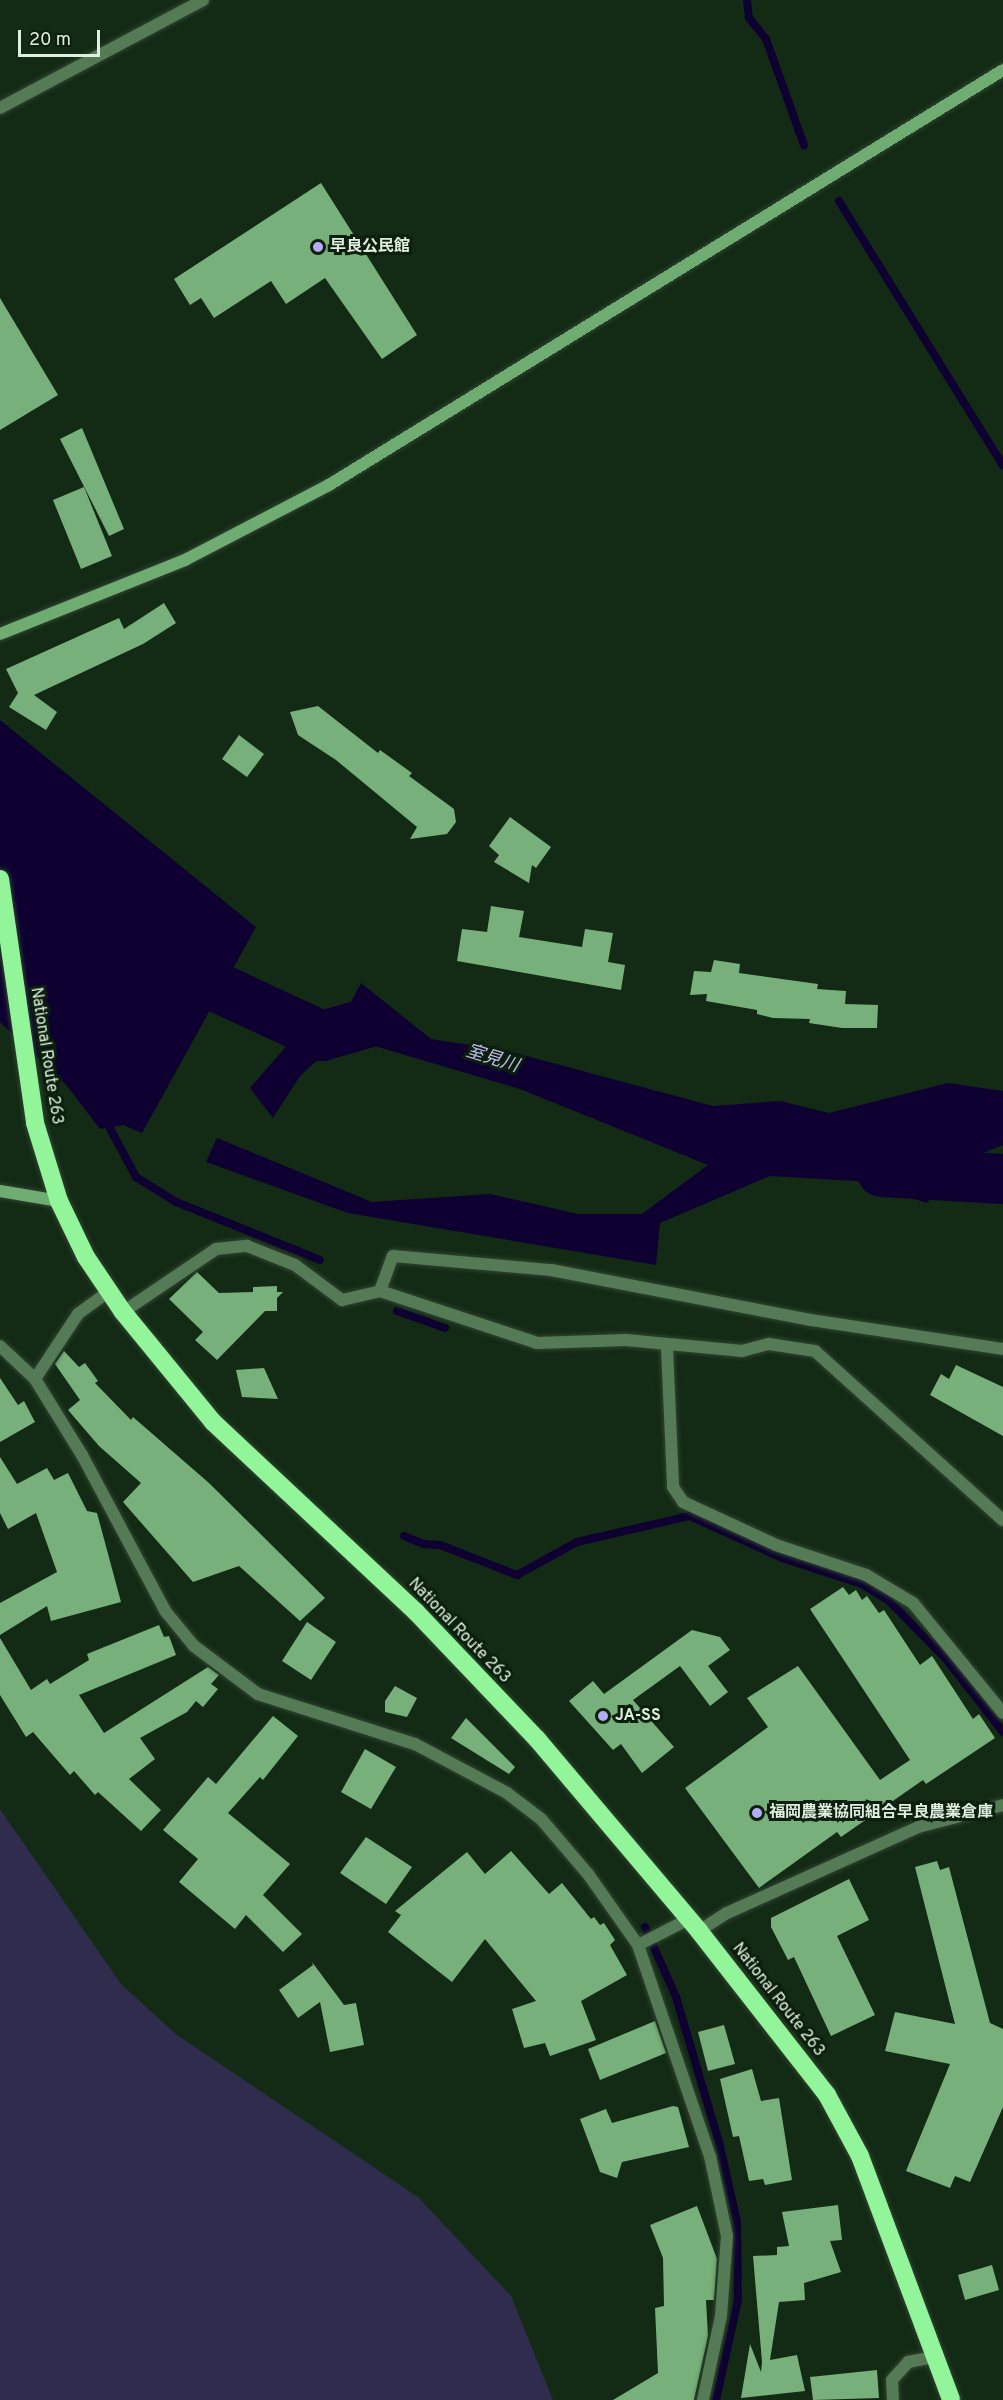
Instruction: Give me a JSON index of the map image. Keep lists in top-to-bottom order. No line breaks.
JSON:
{"streets":{"highway":["National Route 263"]},"water":["室見川"],"places":["早良公民館","JA-SS","福岡農業協同組合早良農業倉庫"],"scale_bar":"20 m"}
